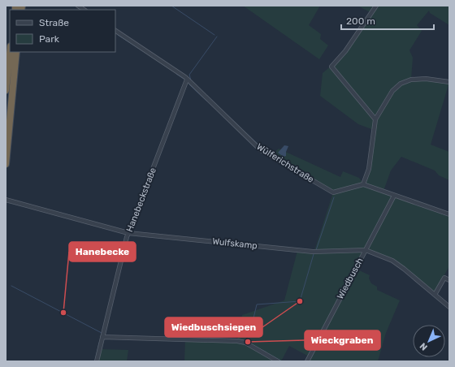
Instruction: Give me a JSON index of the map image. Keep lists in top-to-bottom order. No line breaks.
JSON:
{"streets":{"street":["Wülferichstraße","Hanebeckstraße","Wulfskamp","Wiedbusch"]},"crossings":[["Wülferichstraße","Hanebeckstraße"],["Hanebeckstraße","Wulfskamp"],["Wulfskamp","Wiedbusch"]],"places":["Wiedbuschsiepen","Hanebecke","Wieckgraben"],"legend":["Straße","Park"],"scale_bar":"200 m","north":"bottom left"}
